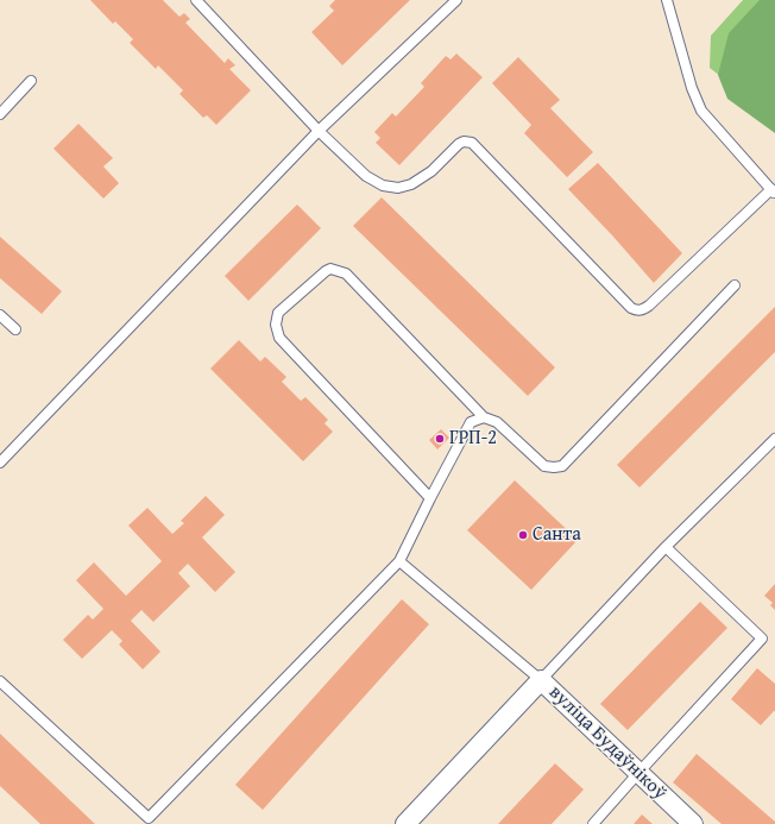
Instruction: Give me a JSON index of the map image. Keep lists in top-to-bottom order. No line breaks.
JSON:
{"streets":{"street":["вуліца Будаўнікоў"]},"places":["ГРП-2","Санта"]}
